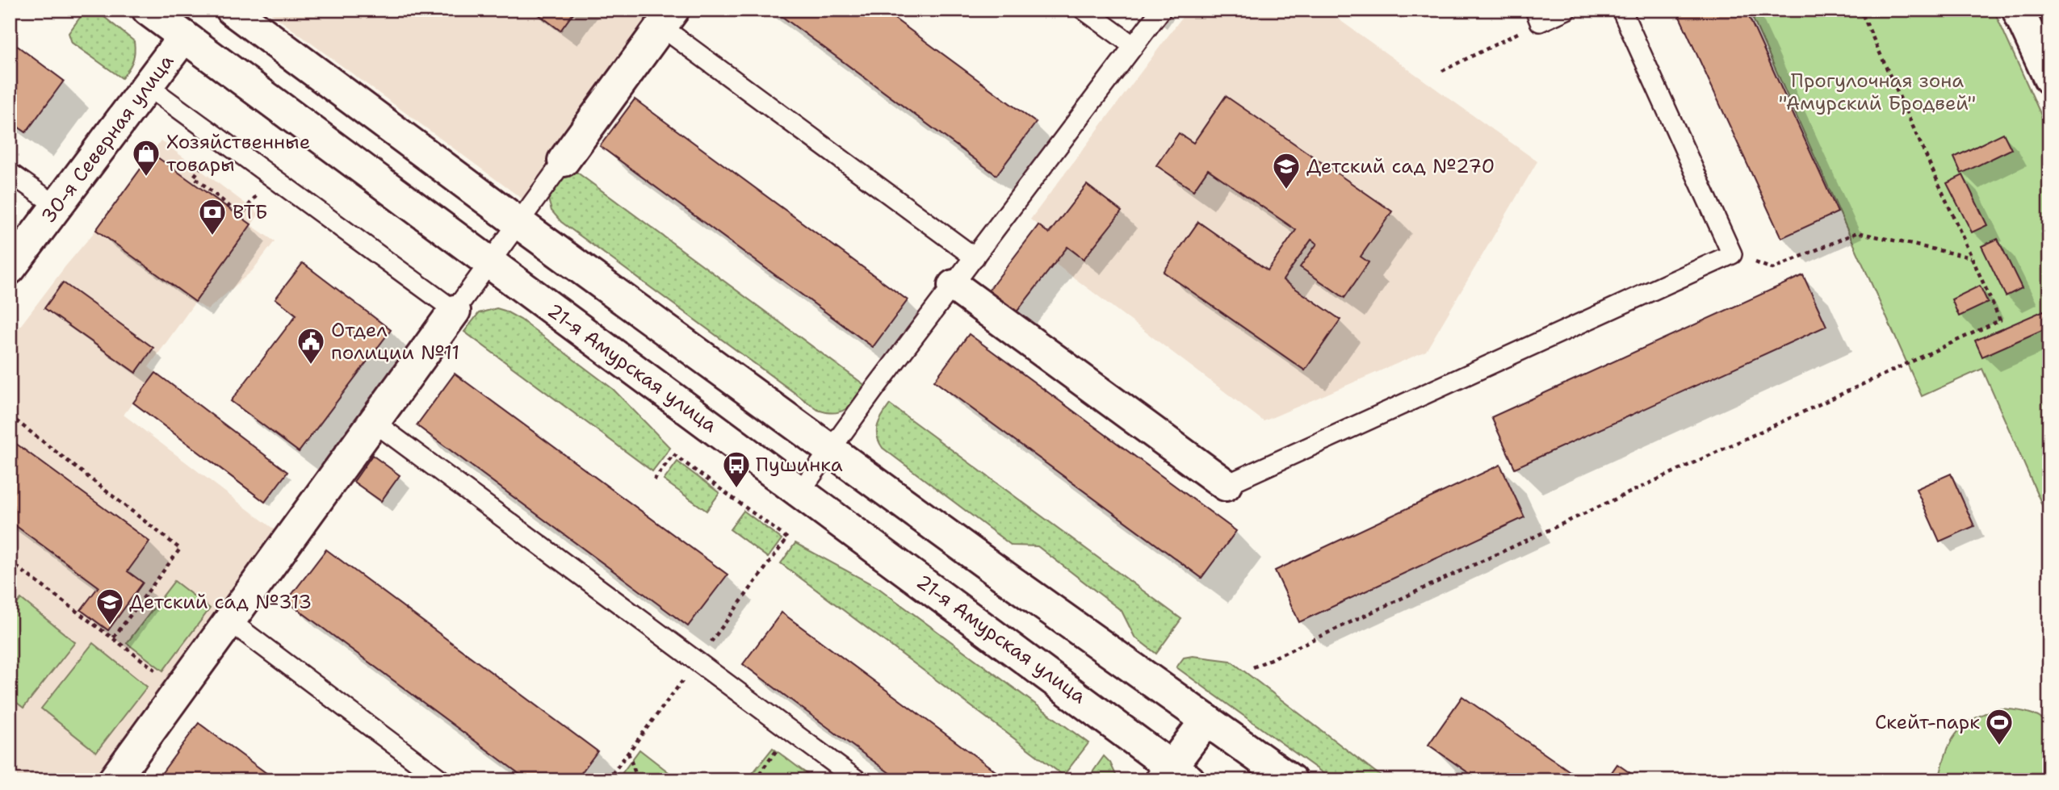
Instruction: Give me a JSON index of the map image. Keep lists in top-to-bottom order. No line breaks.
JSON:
{"streets":{"main road":["30-я Северная улица","21-я Амурская улица"]},"crossings":[["30-я Северная улица","21-я Амурская улица"]],"parks":["Прогулочная зона \"Амурский Бродвей\""],"places":{"shop":["Хозяйственные товары"],"school or university":["Детский сад №270","Детский сад №313"],"bank":["ВТБ"],"public building":["Отдел полиции №11"],"bus stop":["Пушинка"],"sports":["Скейт-парк"]}}
